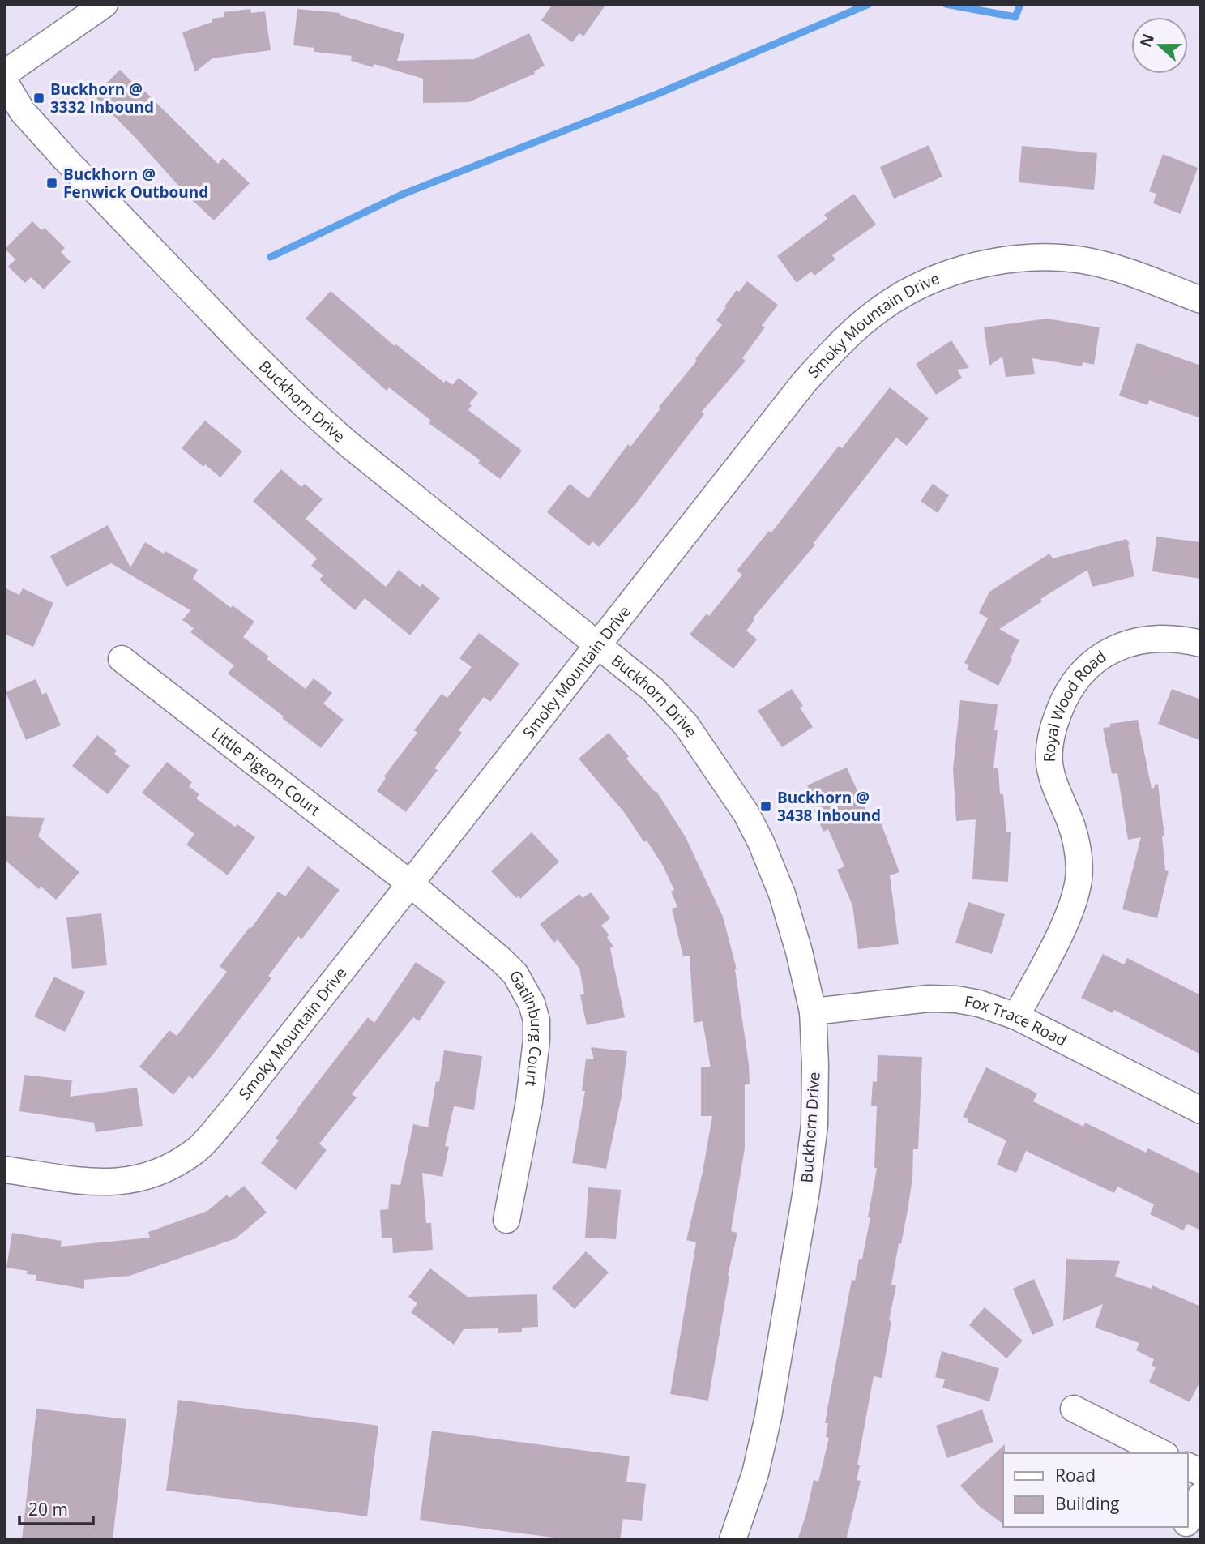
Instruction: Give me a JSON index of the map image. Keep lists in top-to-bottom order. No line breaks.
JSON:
{"streets":{"street":["Smoky Mountain Drive","Buckhorn Drive","Royal Wood Road","Little Pigeon Court","Fox Trace Road","Gatlinburg Court"]},"crossings":[["Smoky Mountain Drive","Buckhorn Drive"],["Smoky Mountain Drive","Little Pigeon Court"],["Smoky Mountain Drive","Gatlinburg Court"],["Buckhorn Drive","Fox Trace Road"],["Royal Wood Road","Fox Trace Road"],["Little Pigeon Court","Gatlinburg Court"]],"places":{"transit":["Buckhorn @ 3332 Inbound","Buckhorn @ Fenwick Outbound","Buckhorn @ 3438 Inbound"]},"legend":["Road","Building"],"scale_bar":"20 m","north":"left"}
